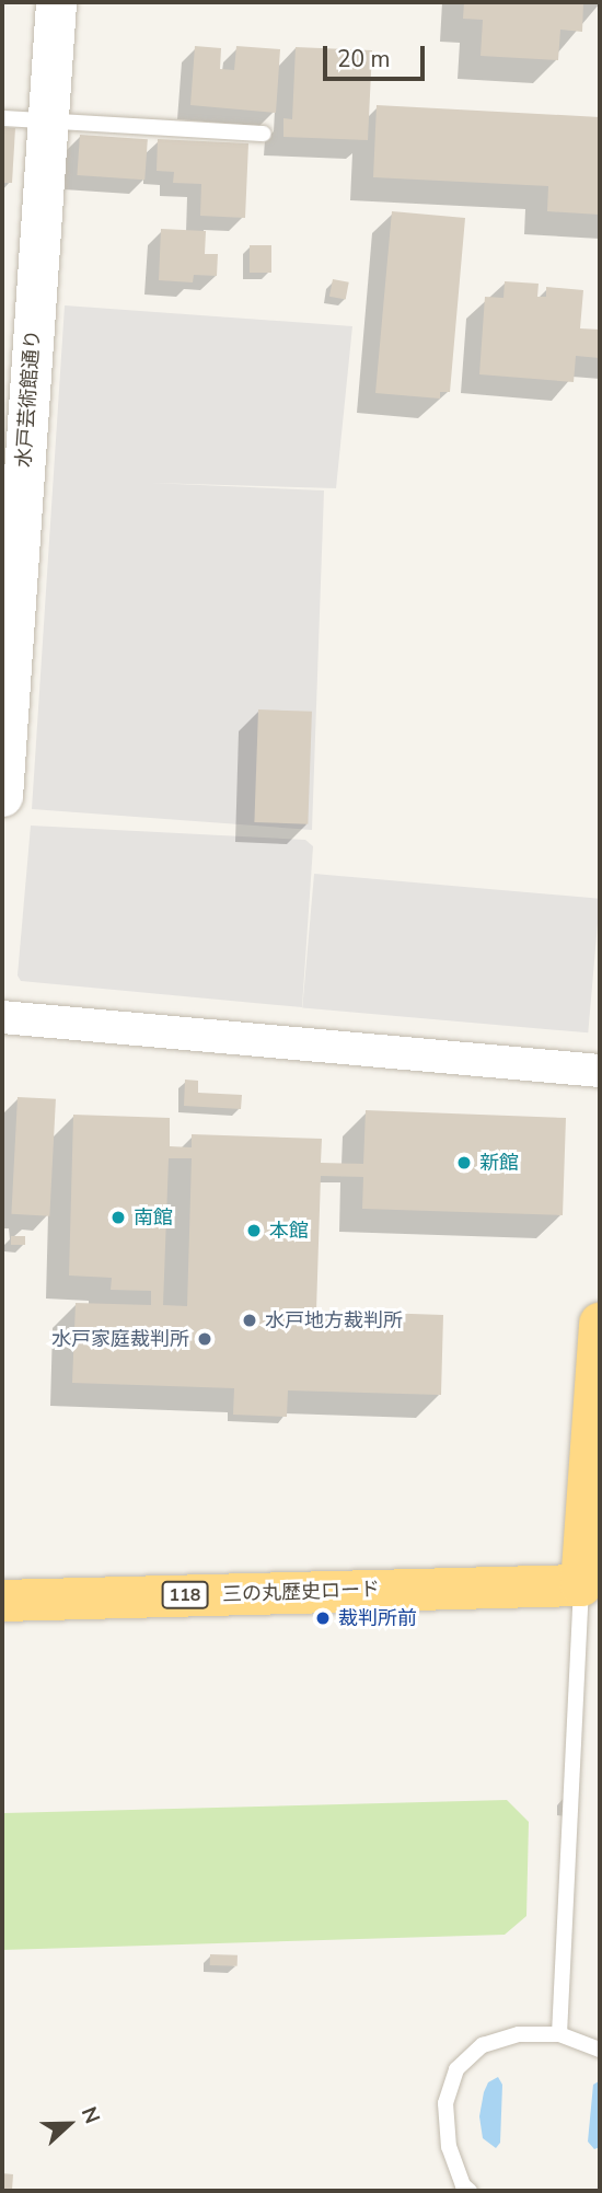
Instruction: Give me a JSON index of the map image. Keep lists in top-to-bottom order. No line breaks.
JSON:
{"streets":{"highway":["三の丸歴史ロード","118"],"street":["水戸芸術館通り"]},"places":["新館","南館","本館","水戸地方裁判所","水戸家庭裁判所","裁判所前"],"scale_bar":"20 m","north":"right"}
